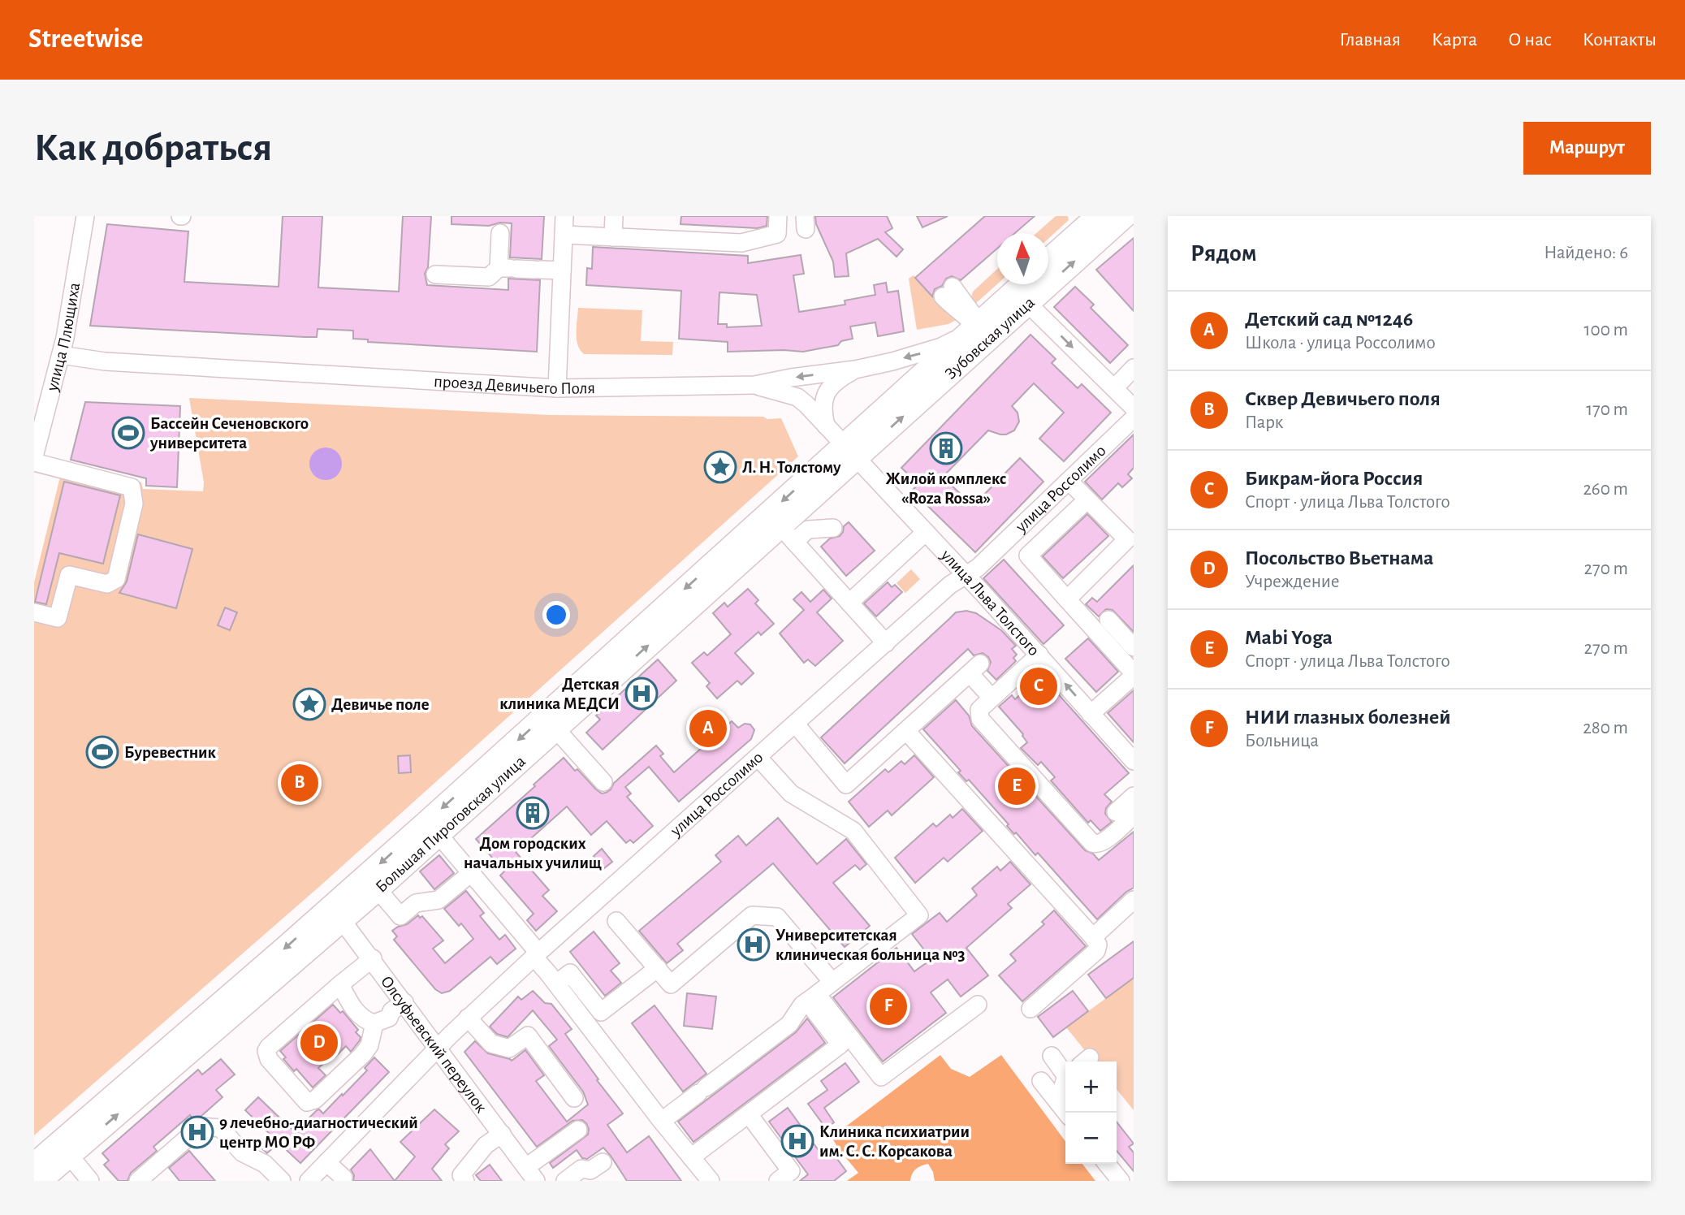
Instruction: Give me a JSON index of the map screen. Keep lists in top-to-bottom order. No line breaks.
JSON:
{"streets":{"main road":["Зубовская улица","Большая Пироговская улица"],"street":["улица Плющиха","проезд Девичьего Поля","улица Россолимо","улица Льва Толстого","Олсуфьевский переулок"]},"crossings":[["улица Плющиха","проезд Девичьего Поля"],["Зубовская улица","проезд Девичьего Поля"],["Зубовская улица","улица Льва Толстого"],["Зубовская улица","Большая Пироговская улица"],["проезд Девичьего Поля","улица Льва Толстого"],["улица Россолимо","улица Льва Толстого"],["улица Россолимо","Олсуфьевский переулок"],["улица Льва Толстого","Большая Пироговская улица"],["Большая Пироговская улица","Олсуфьевский переулок"]],"places":{"sports":["Бассейн Сеченовского университета","Буревестник"],"building":["Жилой комплекс «Roza Rossa»","Дом городских начальных училищ"],"place":["Л. Н. Толстому","Девичье поле"],"hospital":["Детская клиника МЕДСИ","Университетская клиническая больница №3","9 лечебно-диагностический центр МО РФ","Клиника психиатрии им. С. С. Корсакова"]},"north":"top","page":{"header":"Streetwise","nav":["Главная","Карта","О нас","Контакты"],"buttons":"Маршрут","title":"Как добраться","heading":["Рядом","Найдено: 6"],"list":[{"mark":"A","name":"Детский сад №1246","note":"Школа · улица Россолимо","value":"100 m"},{"mark":"B","name":"Сквер Девичьего поля","note":"Парк","value":"170 m"},{"mark":"C","name":"Бикрам-йога Россия","note":"Спорт · улица Льва Толстого","value":"260 m"},{"mark":"D","name":"Посольство Вьетнама","note":"Учреждение","value":"270 m"},{"mark":"E","name":"Mabi Yoga","note":"Спорт · улица Льва Толстого","value":"270 m"},{"mark":"F","name":"НИИ глазных болезней","note":"Больница","value":"280 m"}],"pins":["C","A","B","E","F","D"],"map_buttons":["+","−"]}}
